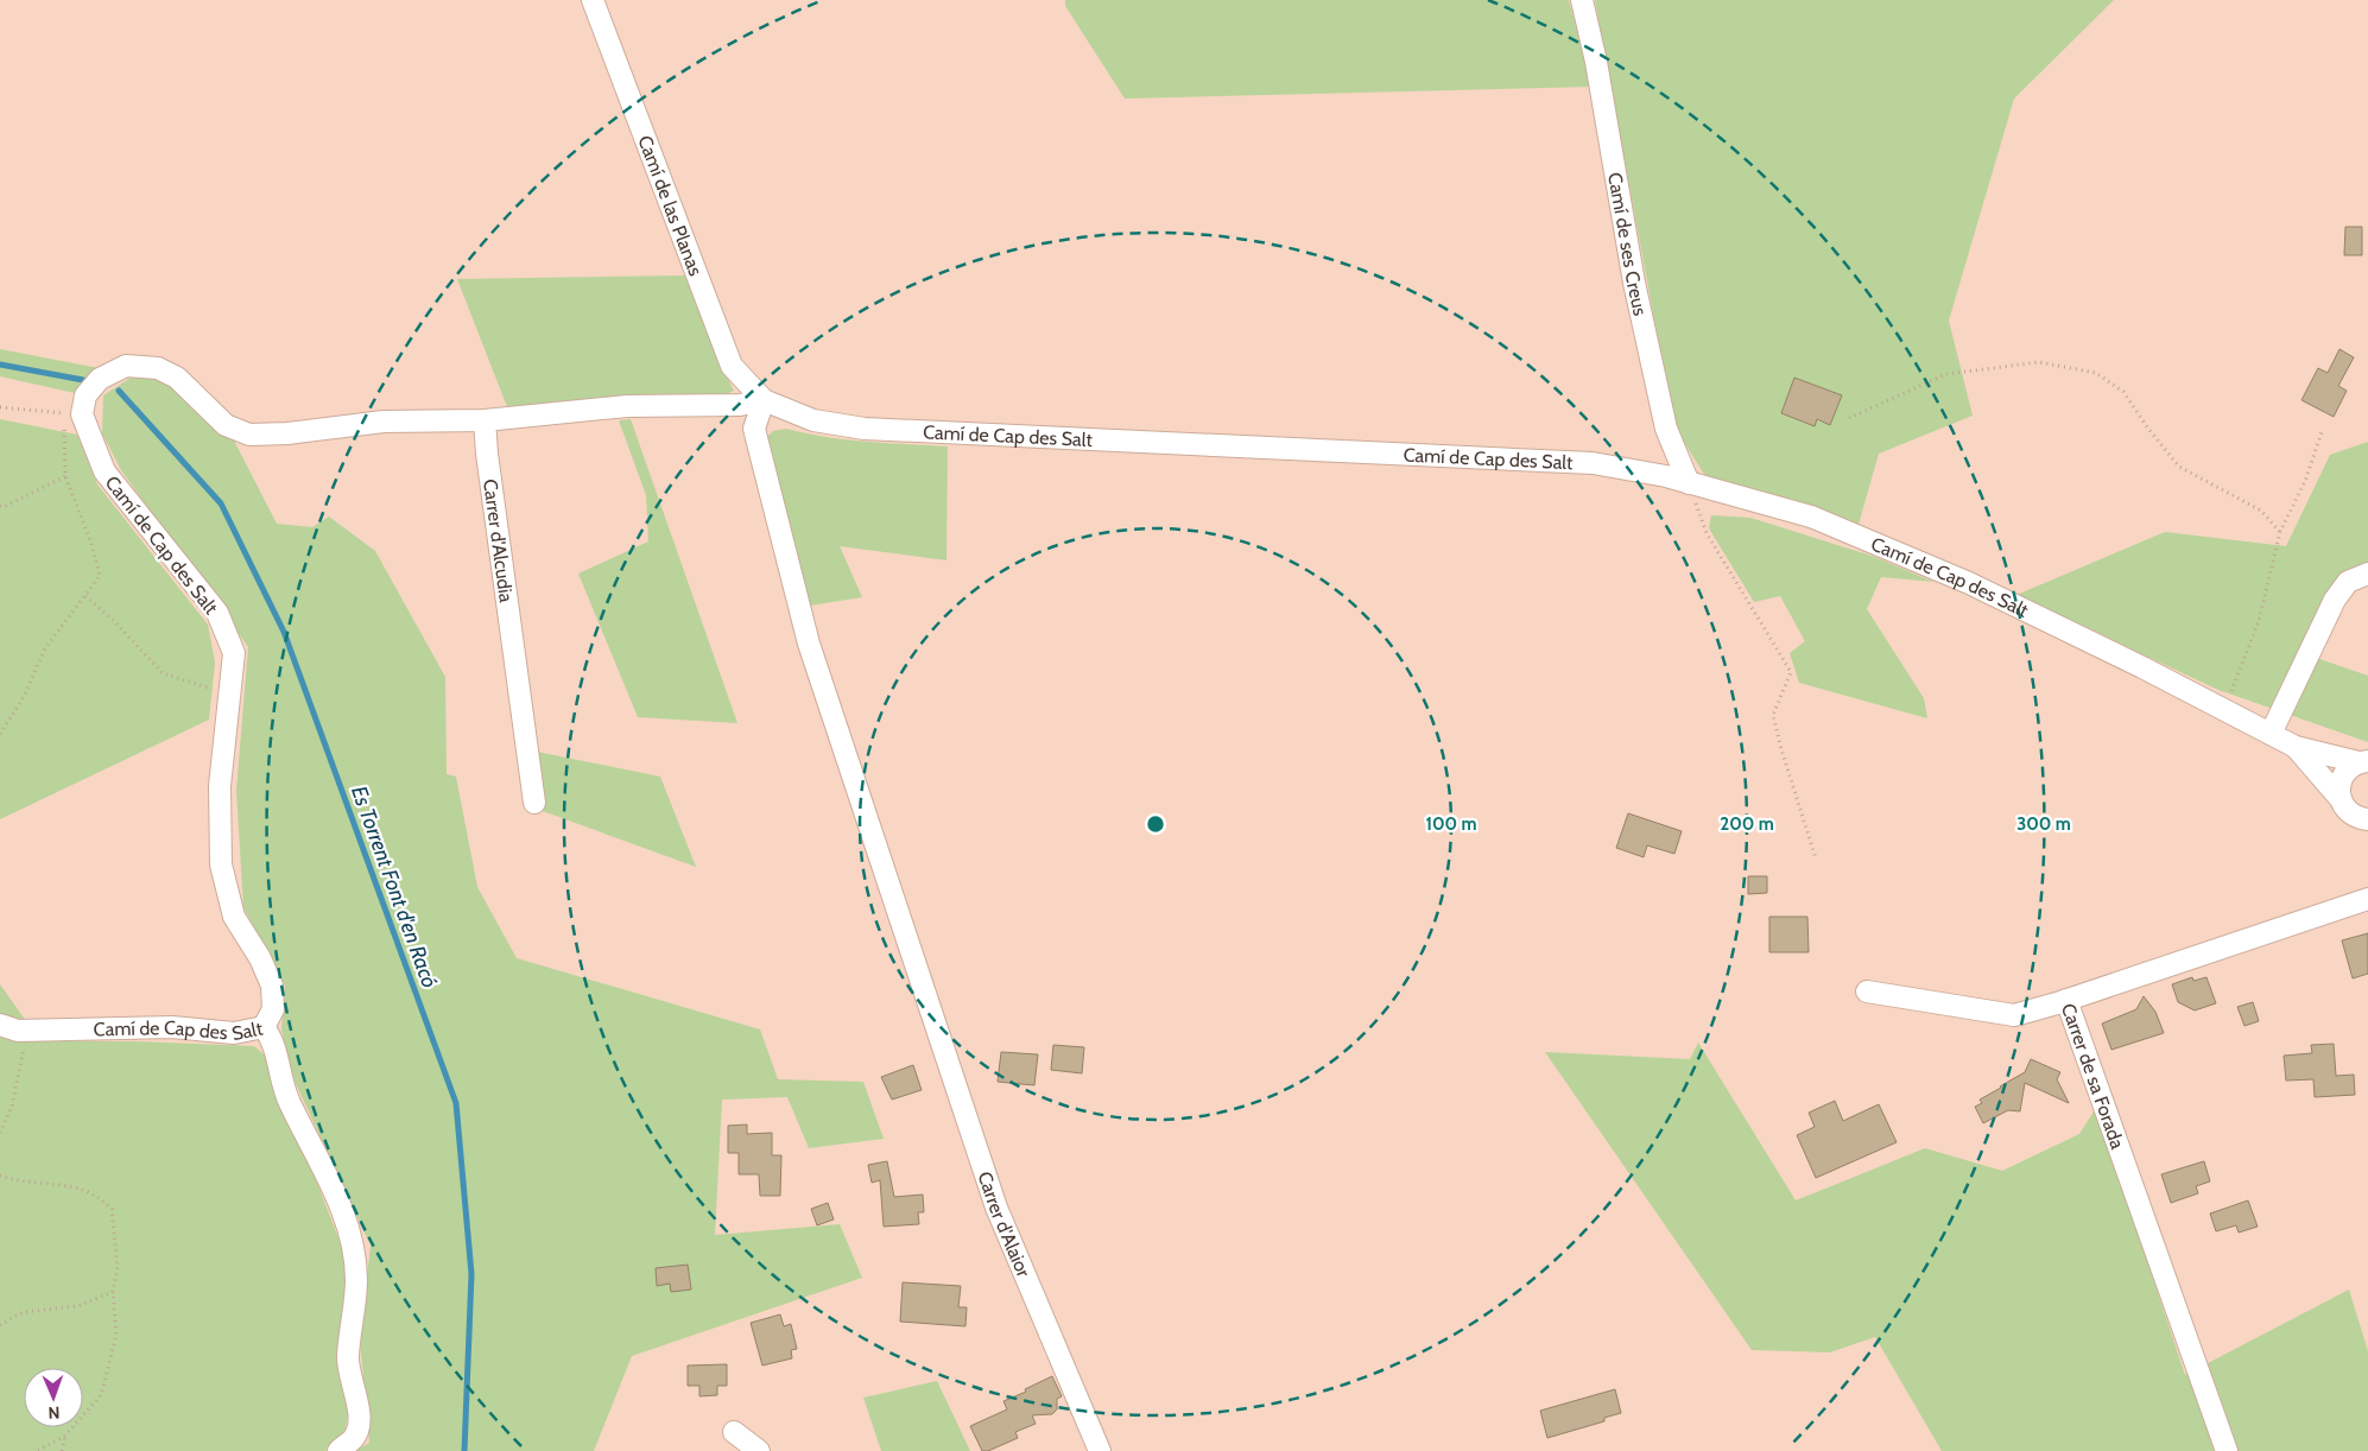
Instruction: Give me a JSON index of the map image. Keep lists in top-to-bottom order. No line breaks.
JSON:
{"streets":{"street":["Camí de las Planas","Camí de ses Creus","Camí de Cap des Salt","Carrer d'Alcudia","Carrer de sa Forada","Carrer d'Alaior"]},"crossings":[["Camí de las Planas","Camí de Cap des Salt"],["Camí de las Planas","Carrer d'Alaior"],["Camí de ses Creus","Camí de Cap des Salt"],["Camí de Cap des Salt","Carrer d'Alaior"]],"water":["Es Torrent Font d'en Racó"],"north":"bottom","rings":["100 m","200 m","300 m"]}
